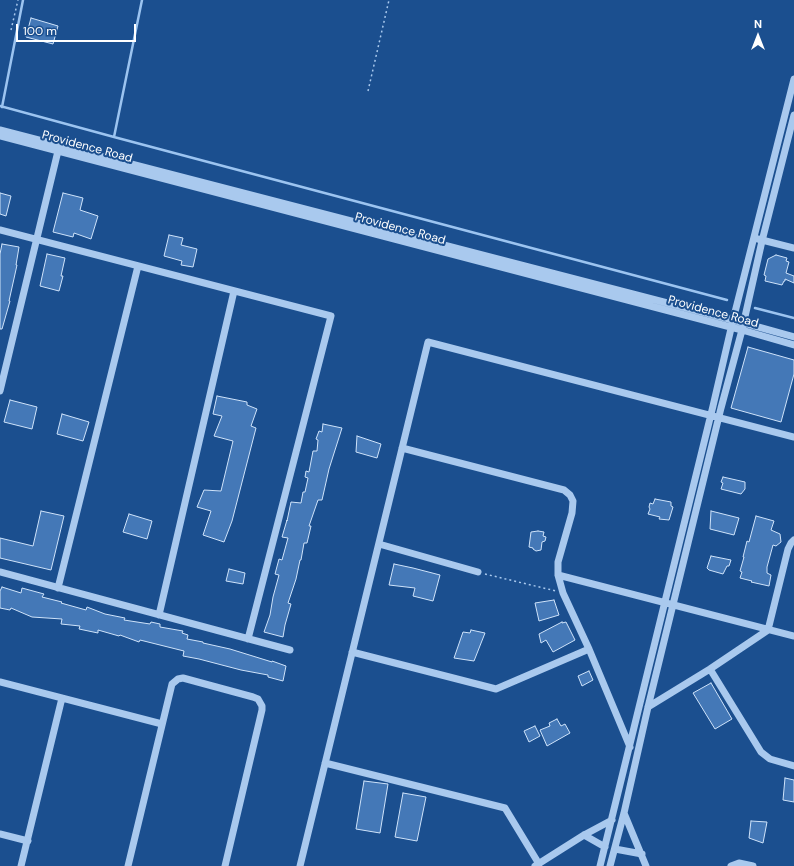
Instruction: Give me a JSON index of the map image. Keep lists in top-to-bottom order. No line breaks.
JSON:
{"streets":{"street":["Providence Road"]},"scale_bar":"100 m","north":"top"}
